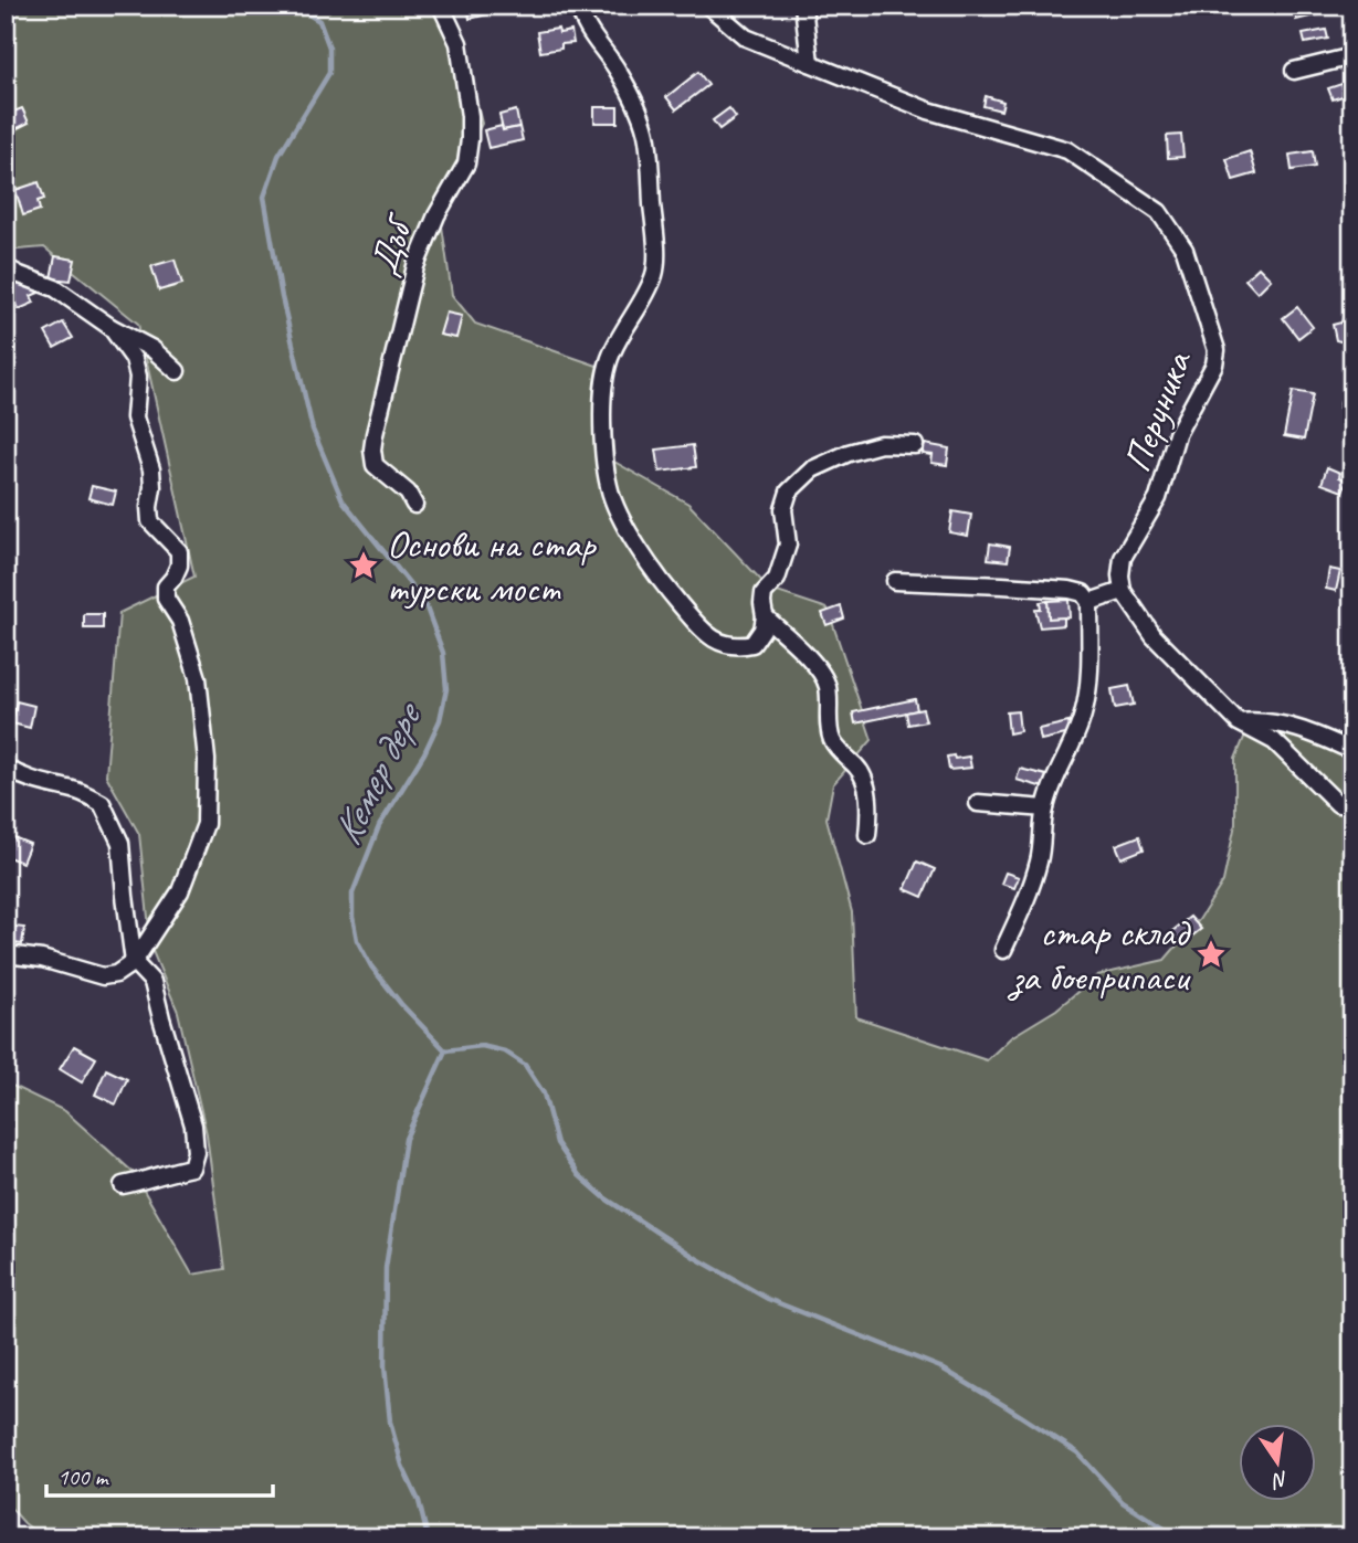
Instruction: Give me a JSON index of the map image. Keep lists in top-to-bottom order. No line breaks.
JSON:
{"streets":{"street":["Дъб","Перуника"]},"water":["Кемер дере"],"places":{"place":["Основи на стар турски мост","стар склад за боеприпаси"]},"scale_bar":"100 m","north":"bottom"}
